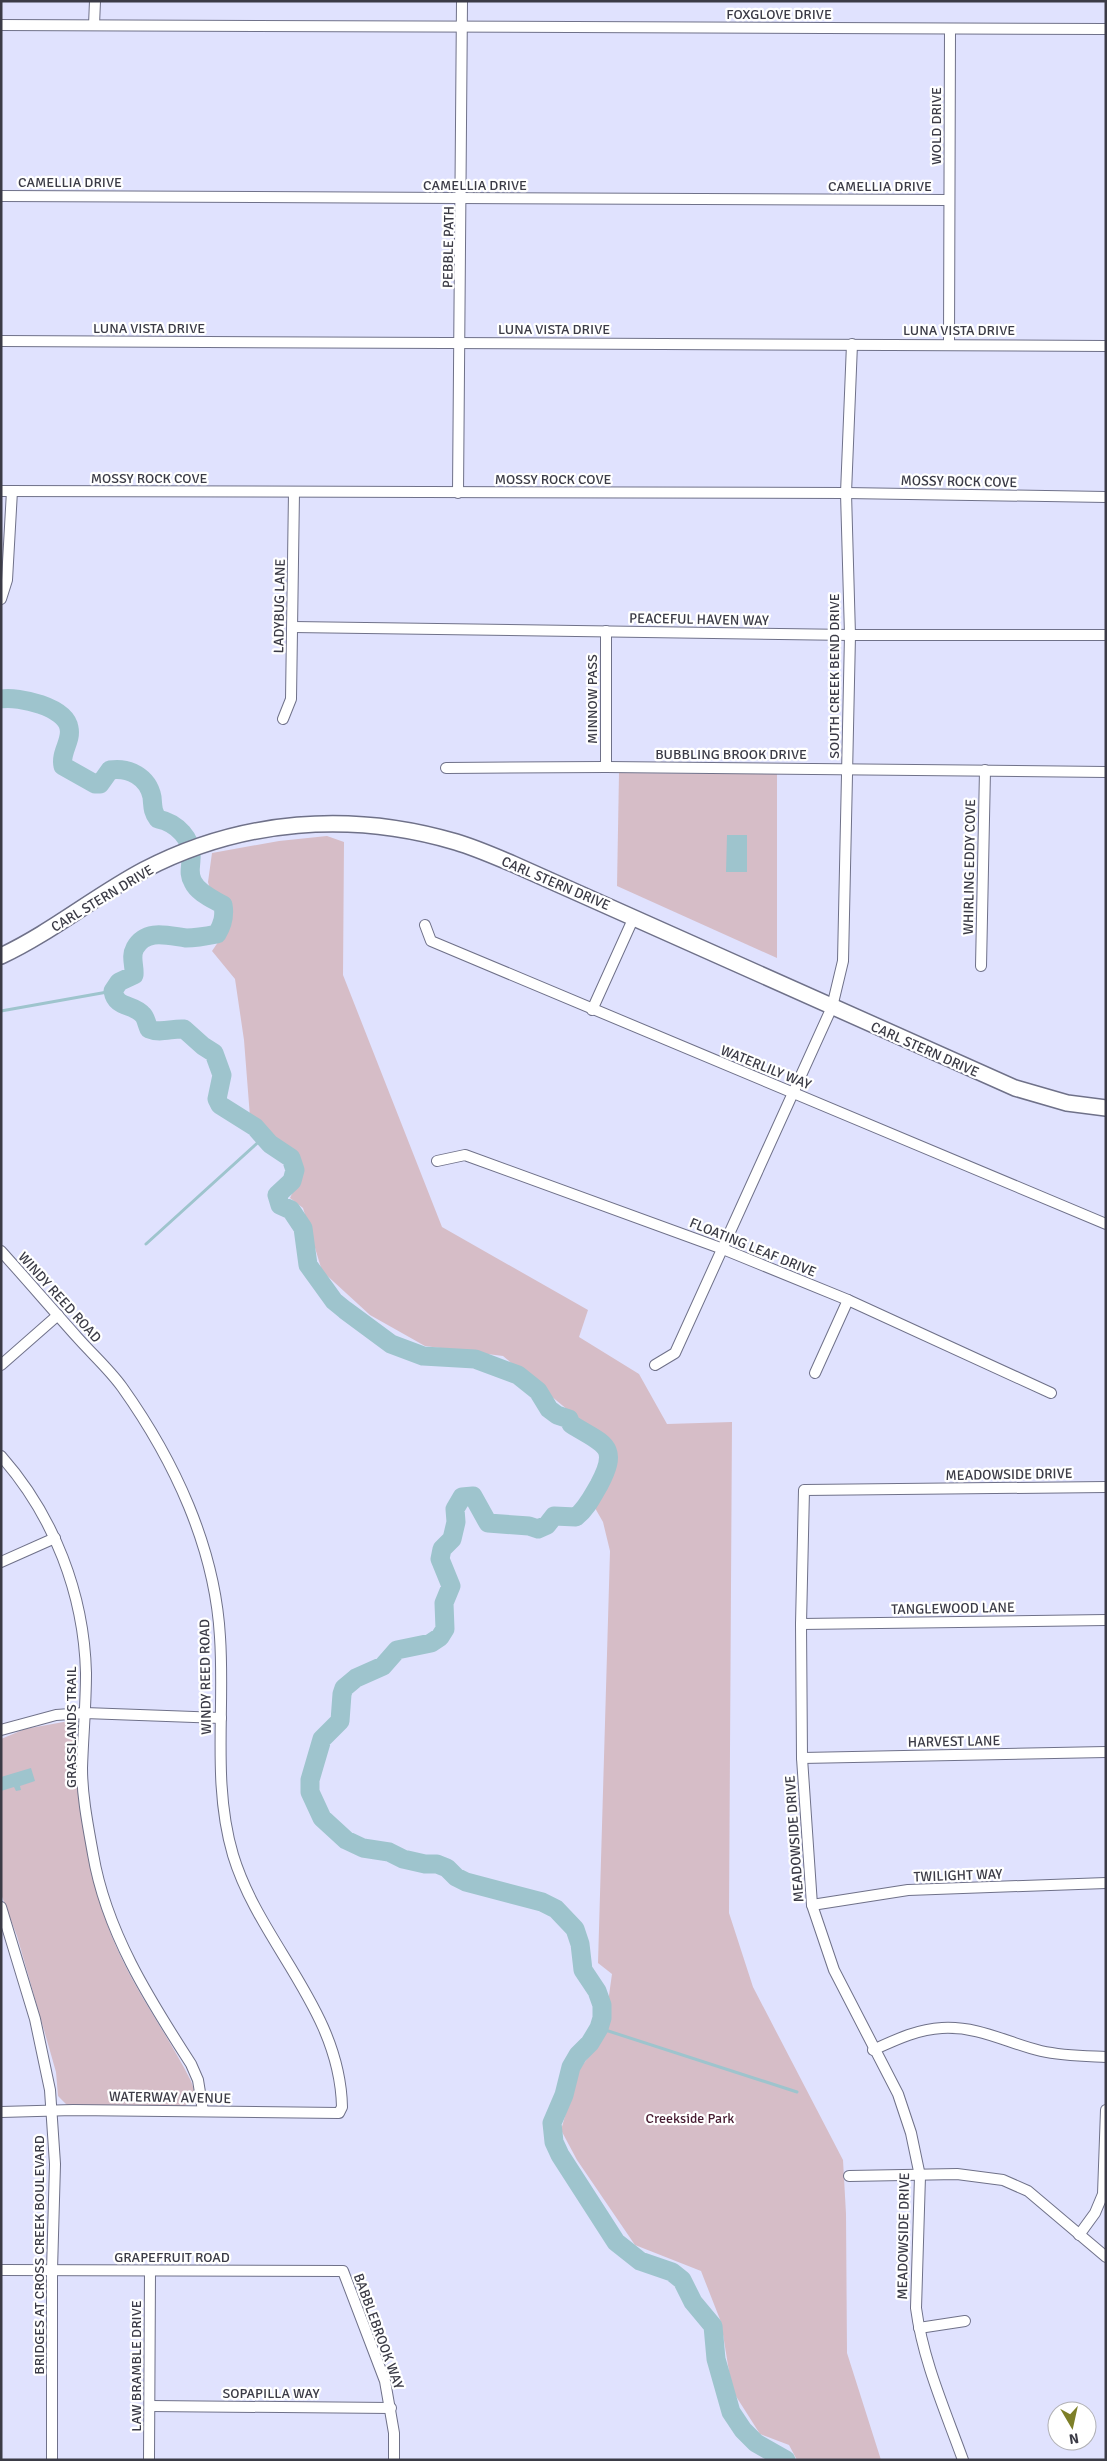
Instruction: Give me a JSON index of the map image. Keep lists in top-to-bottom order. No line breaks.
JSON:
{"streets":{"street":["FOXGLOVE DRIVE","WOLD DRIVE","CAMELLIA DRIVE","PEBBLE PATH","LUNA VISTA DRIVE","MOSSY ROCK COVE","LADYBUG LANE","PEACEFUL HAVEN WAY","SOUTH CREEK BEND DRIVE","MINNOW PASS","BUBBLING BROOK DRIVE","WHIRLING EDDY COVE","CARL STERN DRIVE","WATERLILY WAY","FLOATING LEAF DRIVE","WINDY REED ROAD","MEADOWSIDE DRIVE","TANGLEWOOD LANE","GRASSLANDS TRAIL","HARVEST LANE","TWILIGHT WAY","WATERWAY AVENUE","BRIDGES AT CROSS CREEK BOULEVARD","GRAPEFRUIT ROAD","BABBLEBROOK WAY","LAW BRAMBLE DRIVE","SOPAPILLA WAY"]},"crossings":[["FOXGLOVE DRIVE","WOLD DRIVE"],["FOXGLOVE DRIVE","PEBBLE PATH"],["WOLD DRIVE","CAMELLIA DRIVE"],["WOLD DRIVE","LUNA VISTA DRIVE"],["CAMELLIA DRIVE","PEBBLE PATH"],["PEBBLE PATH","LUNA VISTA DRIVE"],["PEBBLE PATH","MOSSY ROCK COVE"],["LUNA VISTA DRIVE","SOUTH CREEK BEND DRIVE"],["MOSSY ROCK COVE","LADYBUG LANE"],["MOSSY ROCK COVE","SOUTH CREEK BEND DRIVE"],["LADYBUG LANE","PEACEFUL HAVEN WAY"],["PEACEFUL HAVEN WAY","SOUTH CREEK BEND DRIVE"],["PEACEFUL HAVEN WAY","MINNOW PASS"],["SOUTH CREEK BEND DRIVE","BUBBLING BROOK DRIVE"],["SOUTH CREEK BEND DRIVE","CARL STERN DRIVE"],["SOUTH CREEK BEND DRIVE","WATERLILY WAY"],["SOUTH CREEK BEND DRIVE","FLOATING LEAF DRIVE"],["MINNOW PASS","BUBBLING BROOK DRIVE"],["BUBBLING BROOK DRIVE","WHIRLING EDDY COVE"],["WINDY REED ROAD","WATERWAY AVENUE"],["MEADOWSIDE DRIVE","TANGLEWOOD LANE"],["MEADOWSIDE DRIVE","HARVEST LANE"],["MEADOWSIDE DRIVE","TWILIGHT WAY"],["GRASSLANDS TRAIL","WATERWAY AVENUE"],["WATERWAY AVENUE","BRIDGES AT CROSS CREEK BOULEVARD"],["BRIDGES AT CROSS CREEK BOULEVARD","GRAPEFRUIT ROAD"],["GRAPEFRUIT ROAD","BABBLEBROOK WAY"],["GRAPEFRUIT ROAD","LAW BRAMBLE DRIVE"],["BABBLEBROOK WAY","SOPAPILLA WAY"],["LAW BRAMBLE DRIVE","SOPAPILLA WAY"]],"parks":["Creekside Park"],"north":"bottom"}
